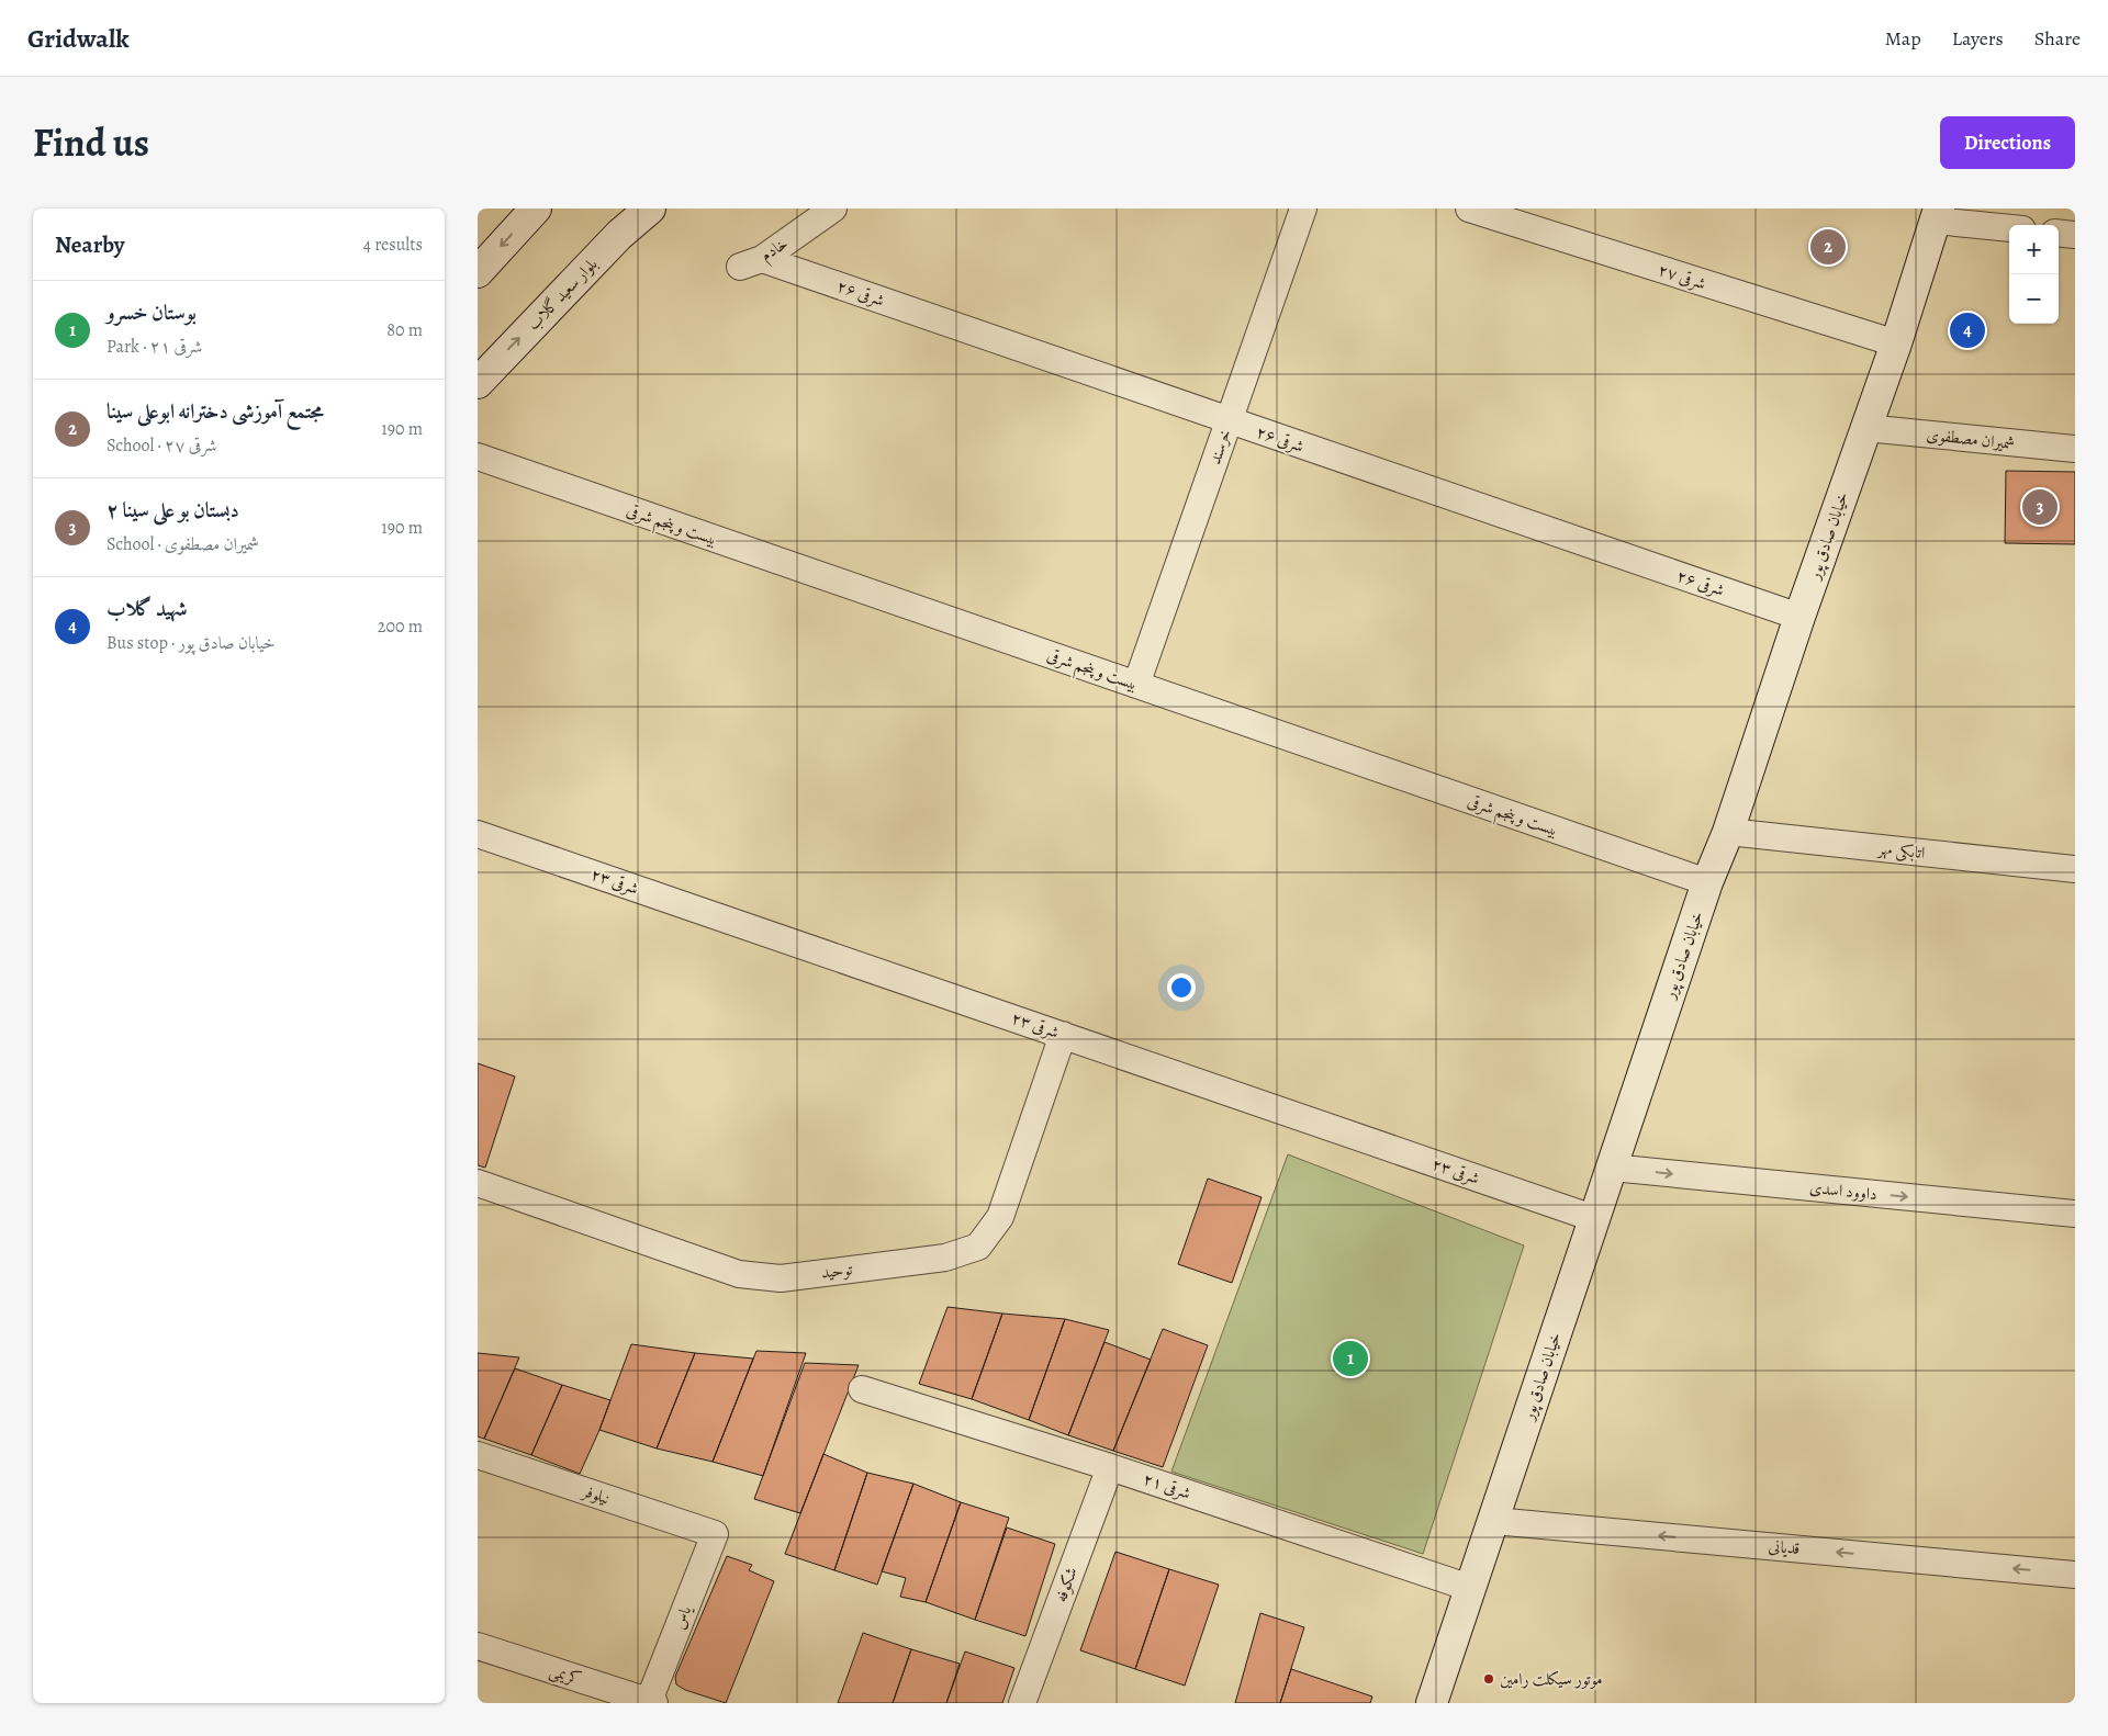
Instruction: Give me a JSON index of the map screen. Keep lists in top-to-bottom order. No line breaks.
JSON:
{"streets":{"main road":["بلوار سعید گلاب","خیابان صادق پور"],"street":["خادم","۲۷ شرقی","۲۶ شرقی","شمیران مصطفوی","خرسند","بیست و پنجم شرقی","اتابکی مهر","۲۳ شرقی","داوود اسدی","توحید","۲۱ شرقی","نیلوفر","قدیانی","شکوفه","یاس","کریمی"]},"crossings":[["خادم","۲۶ شرقی"],["۲۷ شرقی","خیابان صادق پور"],["۲۶ شرقی","خرسند"],["۲۶ شرقی","خیابان صادق پور"],["شمیران مصطفوی","خیابان صادق پور"],["خرسند","بیست و پنجم شرقی"],["بیست و پنجم شرقی","خیابان صادق پور"],["خیابان صادق پور","اتابکی مهر"],["خیابان صادق پور","۲۳ شرقی"],["خیابان صادق پور","داوود اسدی"],["خیابان صادق پور","۲۱ شرقی"],["خیابان صادق پور","قدیانی"],["۲۳ شرقی","توحید"],["۲۱ شرقی","شکوفه"],["نیلوفر","یاس"],["یاس","کریمی"]],"one_way":["داوود اسدی","قدیانی"],"places":["موتور سیکلت رامین"],"page":{"header":"Gridwalk","nav":["Map","Layers","Share"],"title":"Find us","buttons":"Directions","heading":["Nearby","4 results"],"map_buttons":["+","−"],"pins":["2","4","3","1"],"list":[{"mark":"1","name":"بوستان خسرو","note":"Park · ۲۱ شرقی","value":"80 m"},{"mark":"2","name":"مجتمع آموزشی دخترانه ابوعلی سینا","note":"School · ۲۷ شرقی","value":"190 m"},{"mark":"3","name":"دبستان بو علی سینا ۲","note":"School · شمیران مصطفوی","value":"190 m"},{"mark":"4","name":"شهید گلاب","note":"Bus stop · خیابان صادق پور","value":"200 m"}]}}
